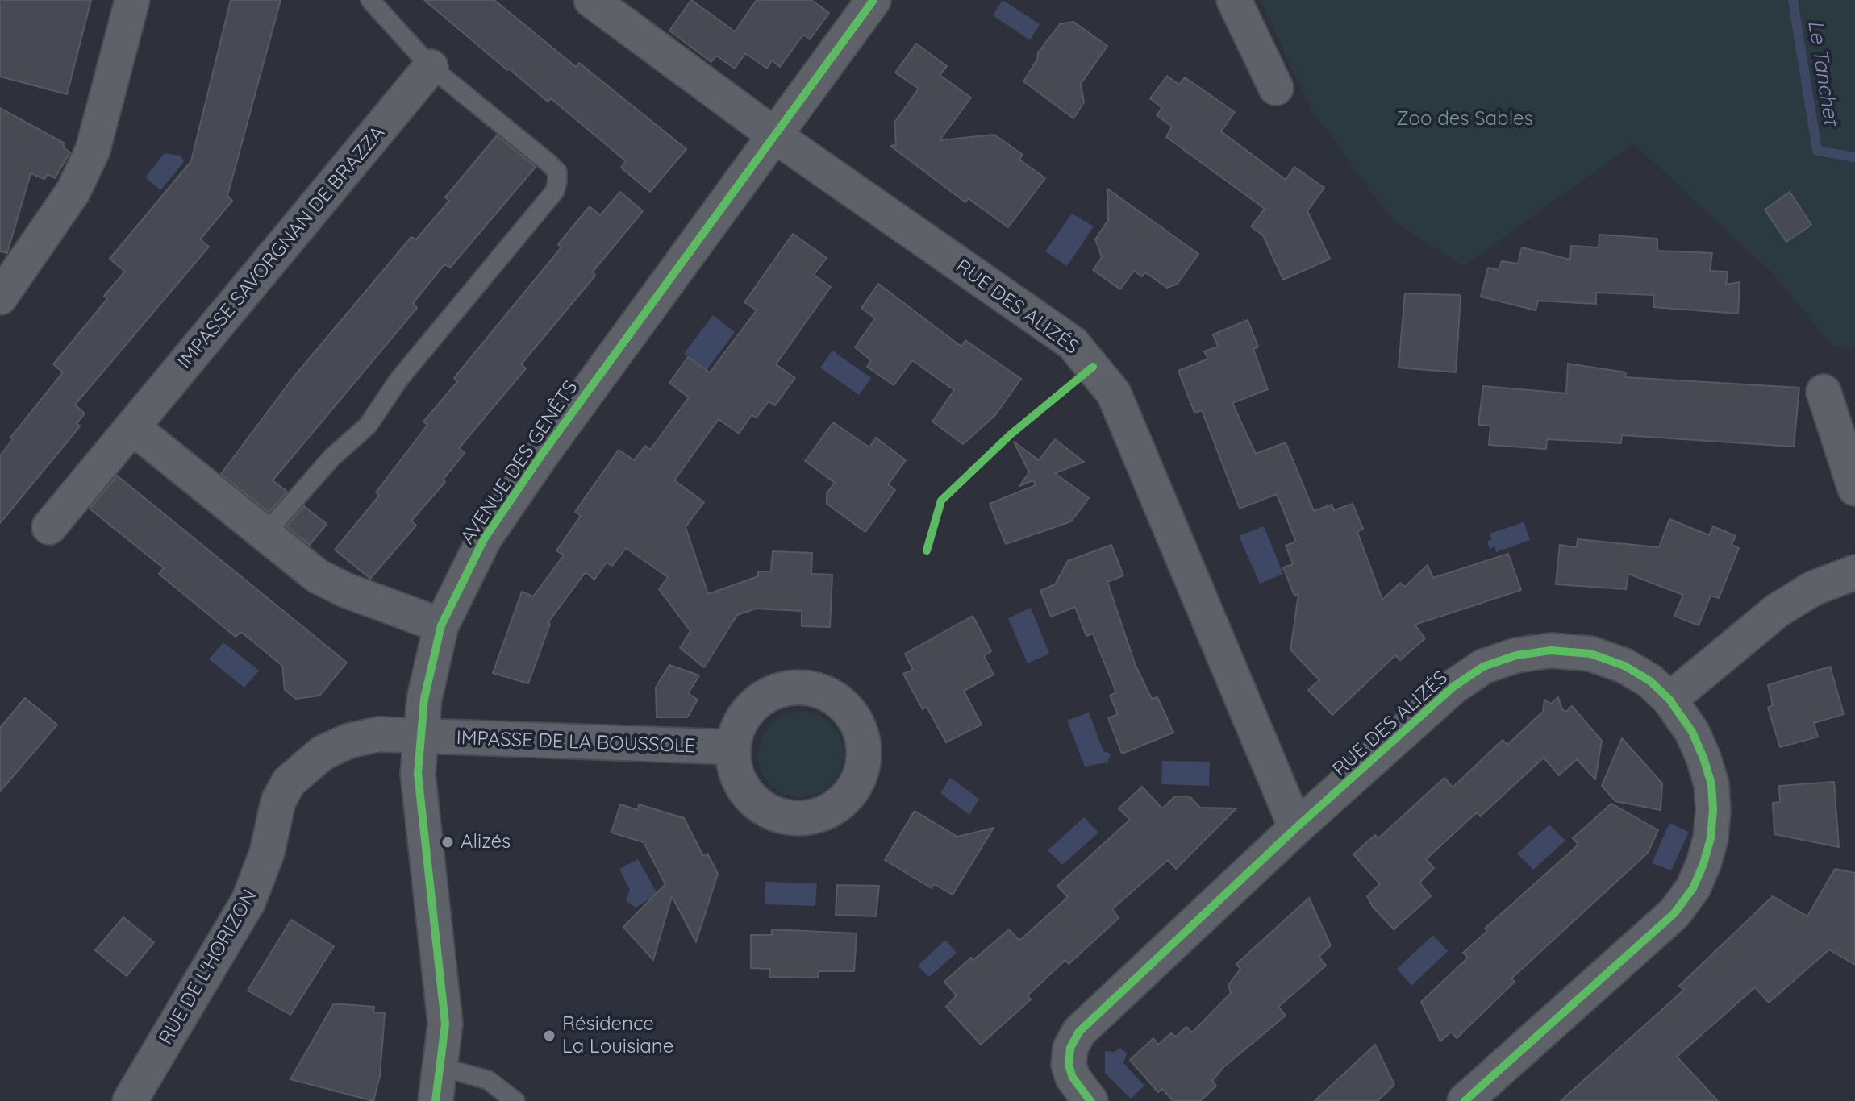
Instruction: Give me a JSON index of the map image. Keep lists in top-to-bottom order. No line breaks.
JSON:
{"streets":{"street":["IMPASSE SAVORGNAN DE BRAZZA","RUE DES ALIZÉS","AVENUE DES GENÊTS","IMPASSE DE LA BOUSSOLE","RUE DE L'HORIZON"]},"crossings":[["RUE DES ALIZÉS","AVENUE DES GENÊTS"],["AVENUE DES GENÊTS","IMPASSE DE LA BOUSSOLE"],["AVENUE DES GENÊTS","RUE DE L'HORIZON"],["IMPASSE DE LA BOUSSOLE","RUE DE L'HORIZON"]],"water":["Le Tanchet"],"parks":["Zoo des Sables"],"places":["Alizés","Résidence La Louisiane"]}
